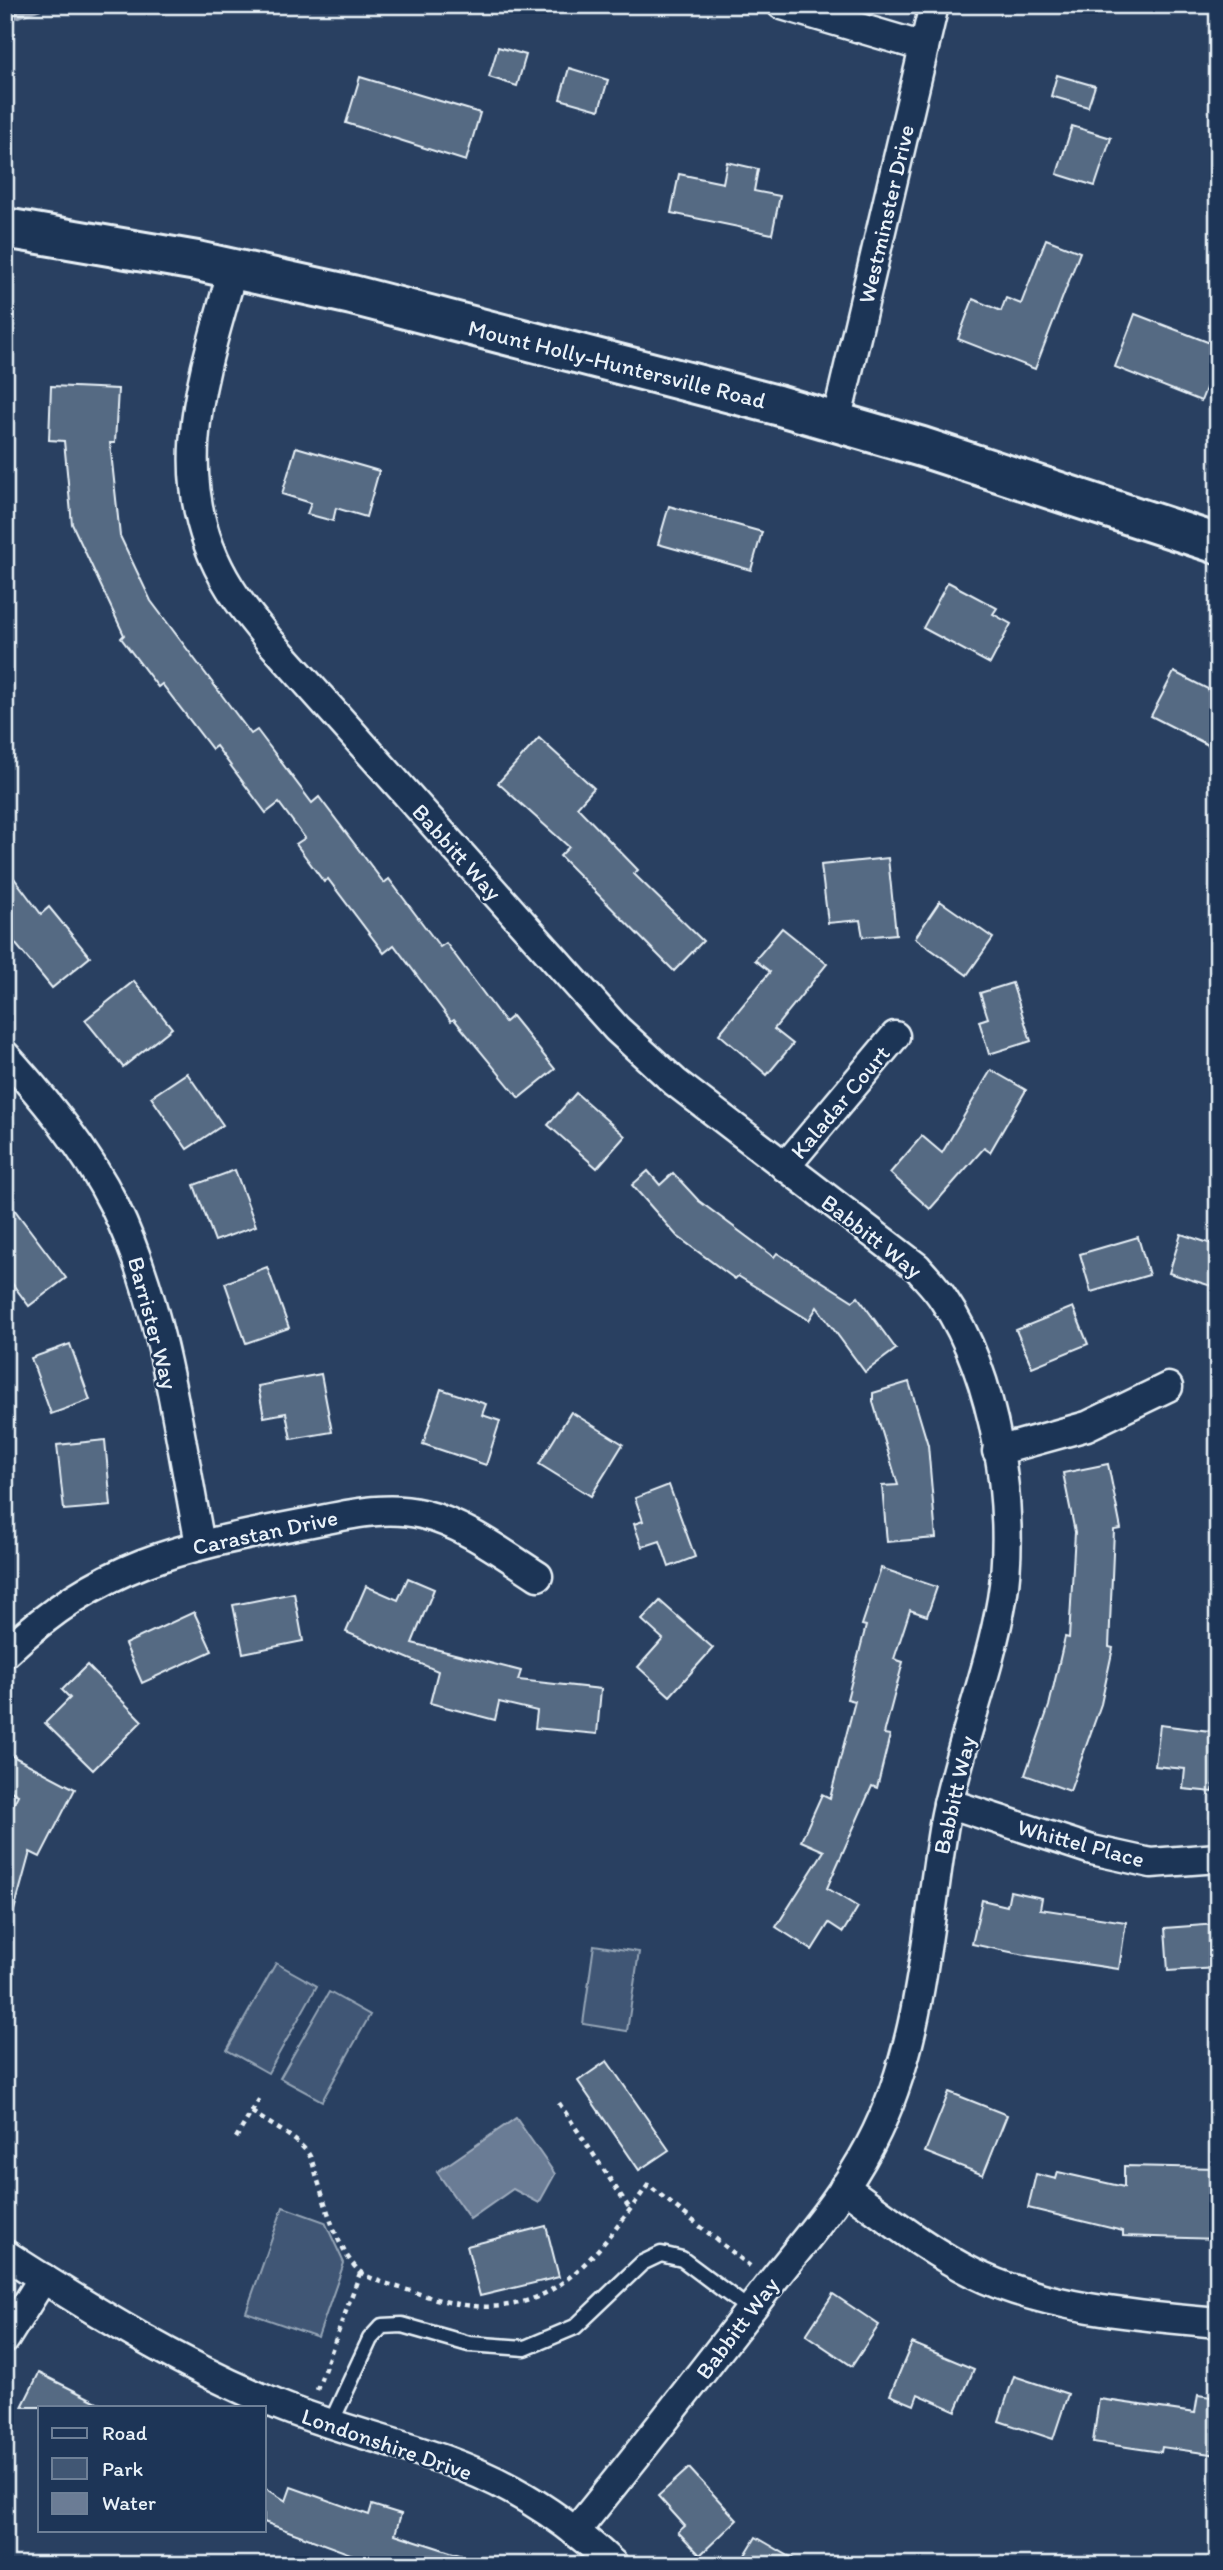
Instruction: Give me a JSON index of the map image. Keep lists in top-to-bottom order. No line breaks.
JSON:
{"streets":{"main road":["Mount Holly-Huntersville Road"],"street":["Westminster Drive","Babbitt Way","Kaladar Court","Barrister Way","Carastan Drive","Whittel Place","Londonshire Drive"]},"crossings":[["Westminster Drive","Mount Holly-Huntersville Road"],["Mount Holly-Huntersville Road","Babbitt Way"],["Babbitt Way","Kaladar Court"],["Babbitt Way","Whittel Place"],["Babbitt Way","Londonshire Drive"],["Barrister Way","Carastan Drive"]],"legend":["Road","Park","Water"]}
